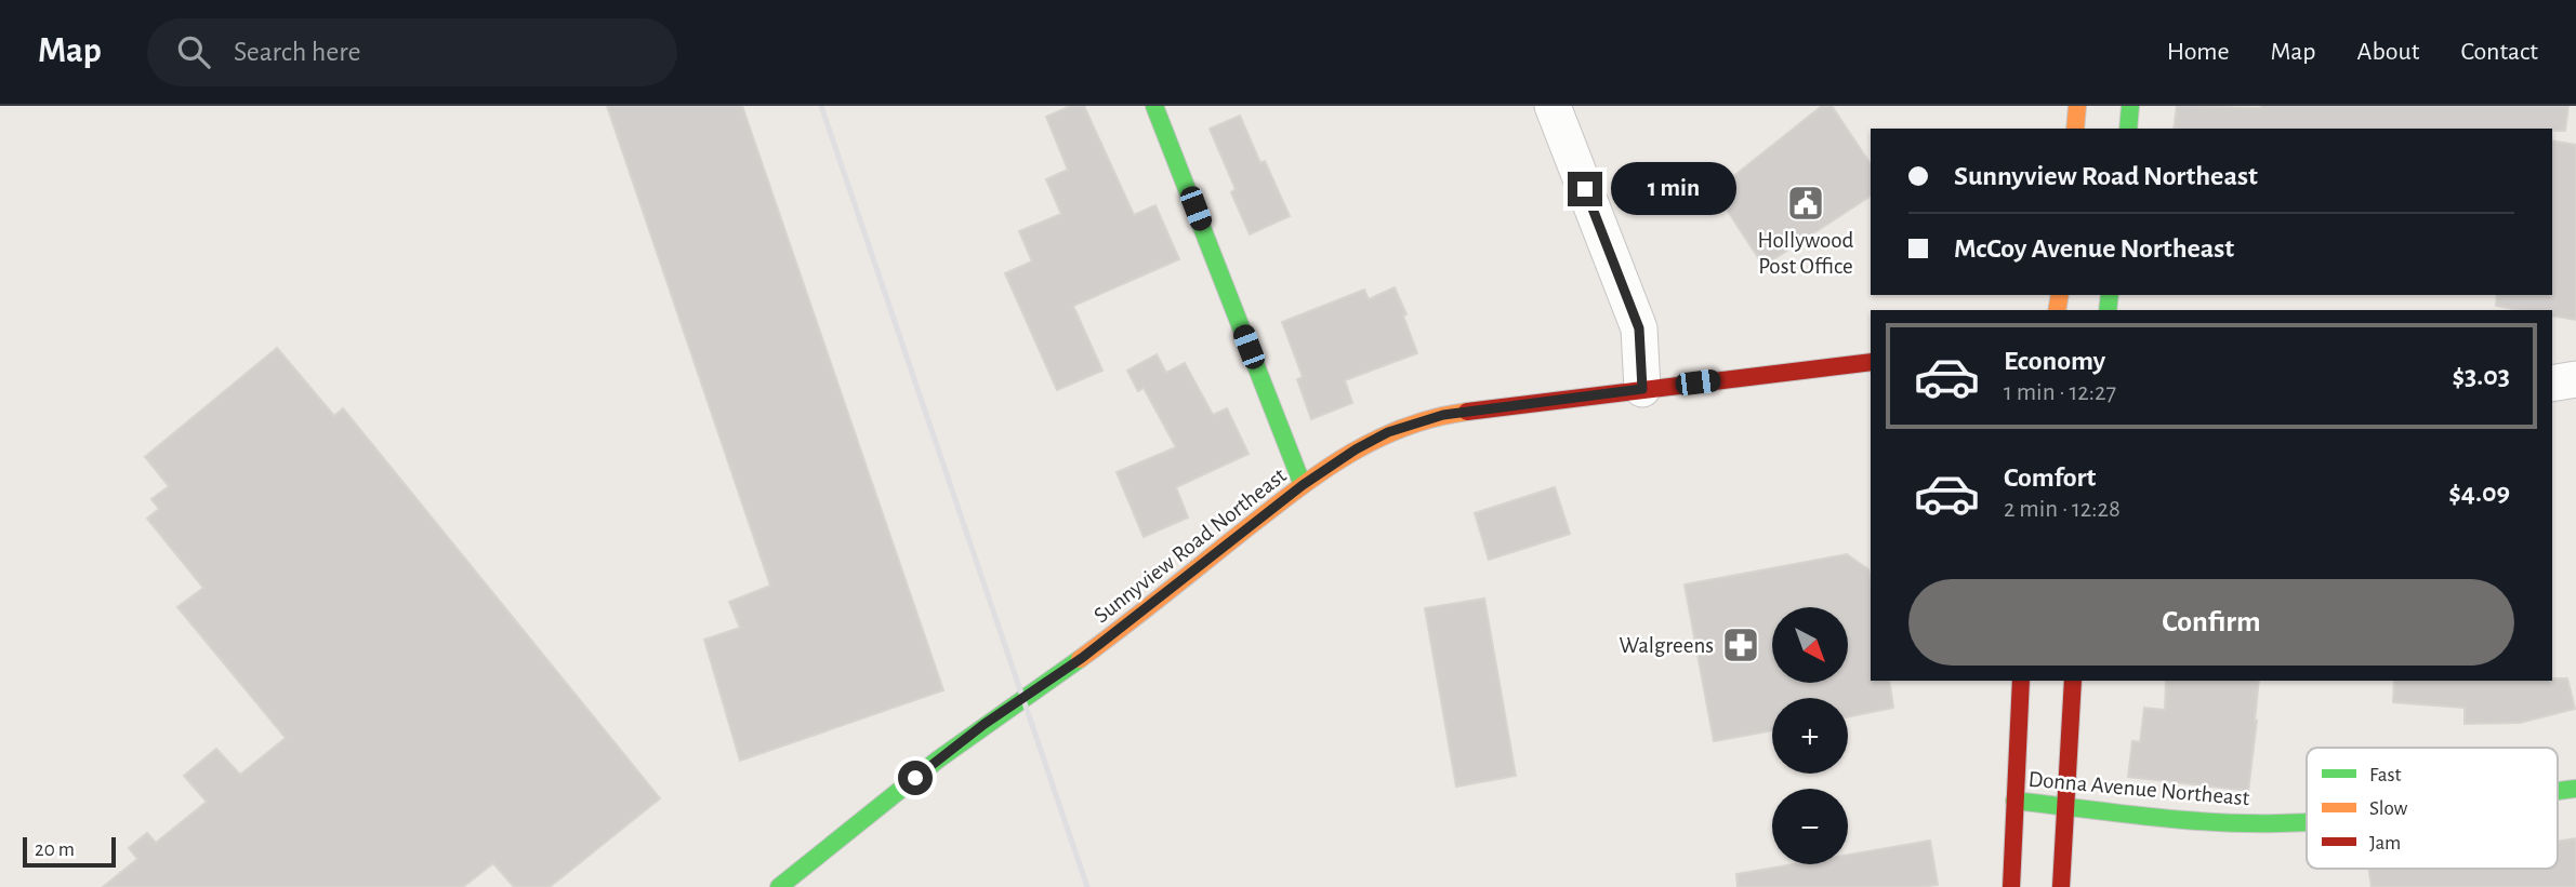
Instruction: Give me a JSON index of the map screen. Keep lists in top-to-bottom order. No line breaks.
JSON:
{"streets":{"main road":["Sunnyview Road Northeast","Donna Avenue Northeast"]},"places":{"public building":["Hollywood Post Office"],"pharmacy":["Walgreens"]},"legend":["Fast","Slow","Jam"],"scale_bar":"20 m","north":"bottom right","page":{"header":"Map","search":"Search here","nav":["Home","Map","About","Contact"],"banner":["Sunnyview Road Northeast","McCoy Avenue Northeast"],"bubble":"1 min","list":[{"name":"Economy","note":"1 min · 12:27","value":"$3.03"},{"name":"Comfort","note":"2 min · 12:28","value":"$4.09"}],"buttons":"Confirm","map_buttons":["+","−"],"scale":"20 m"}}
